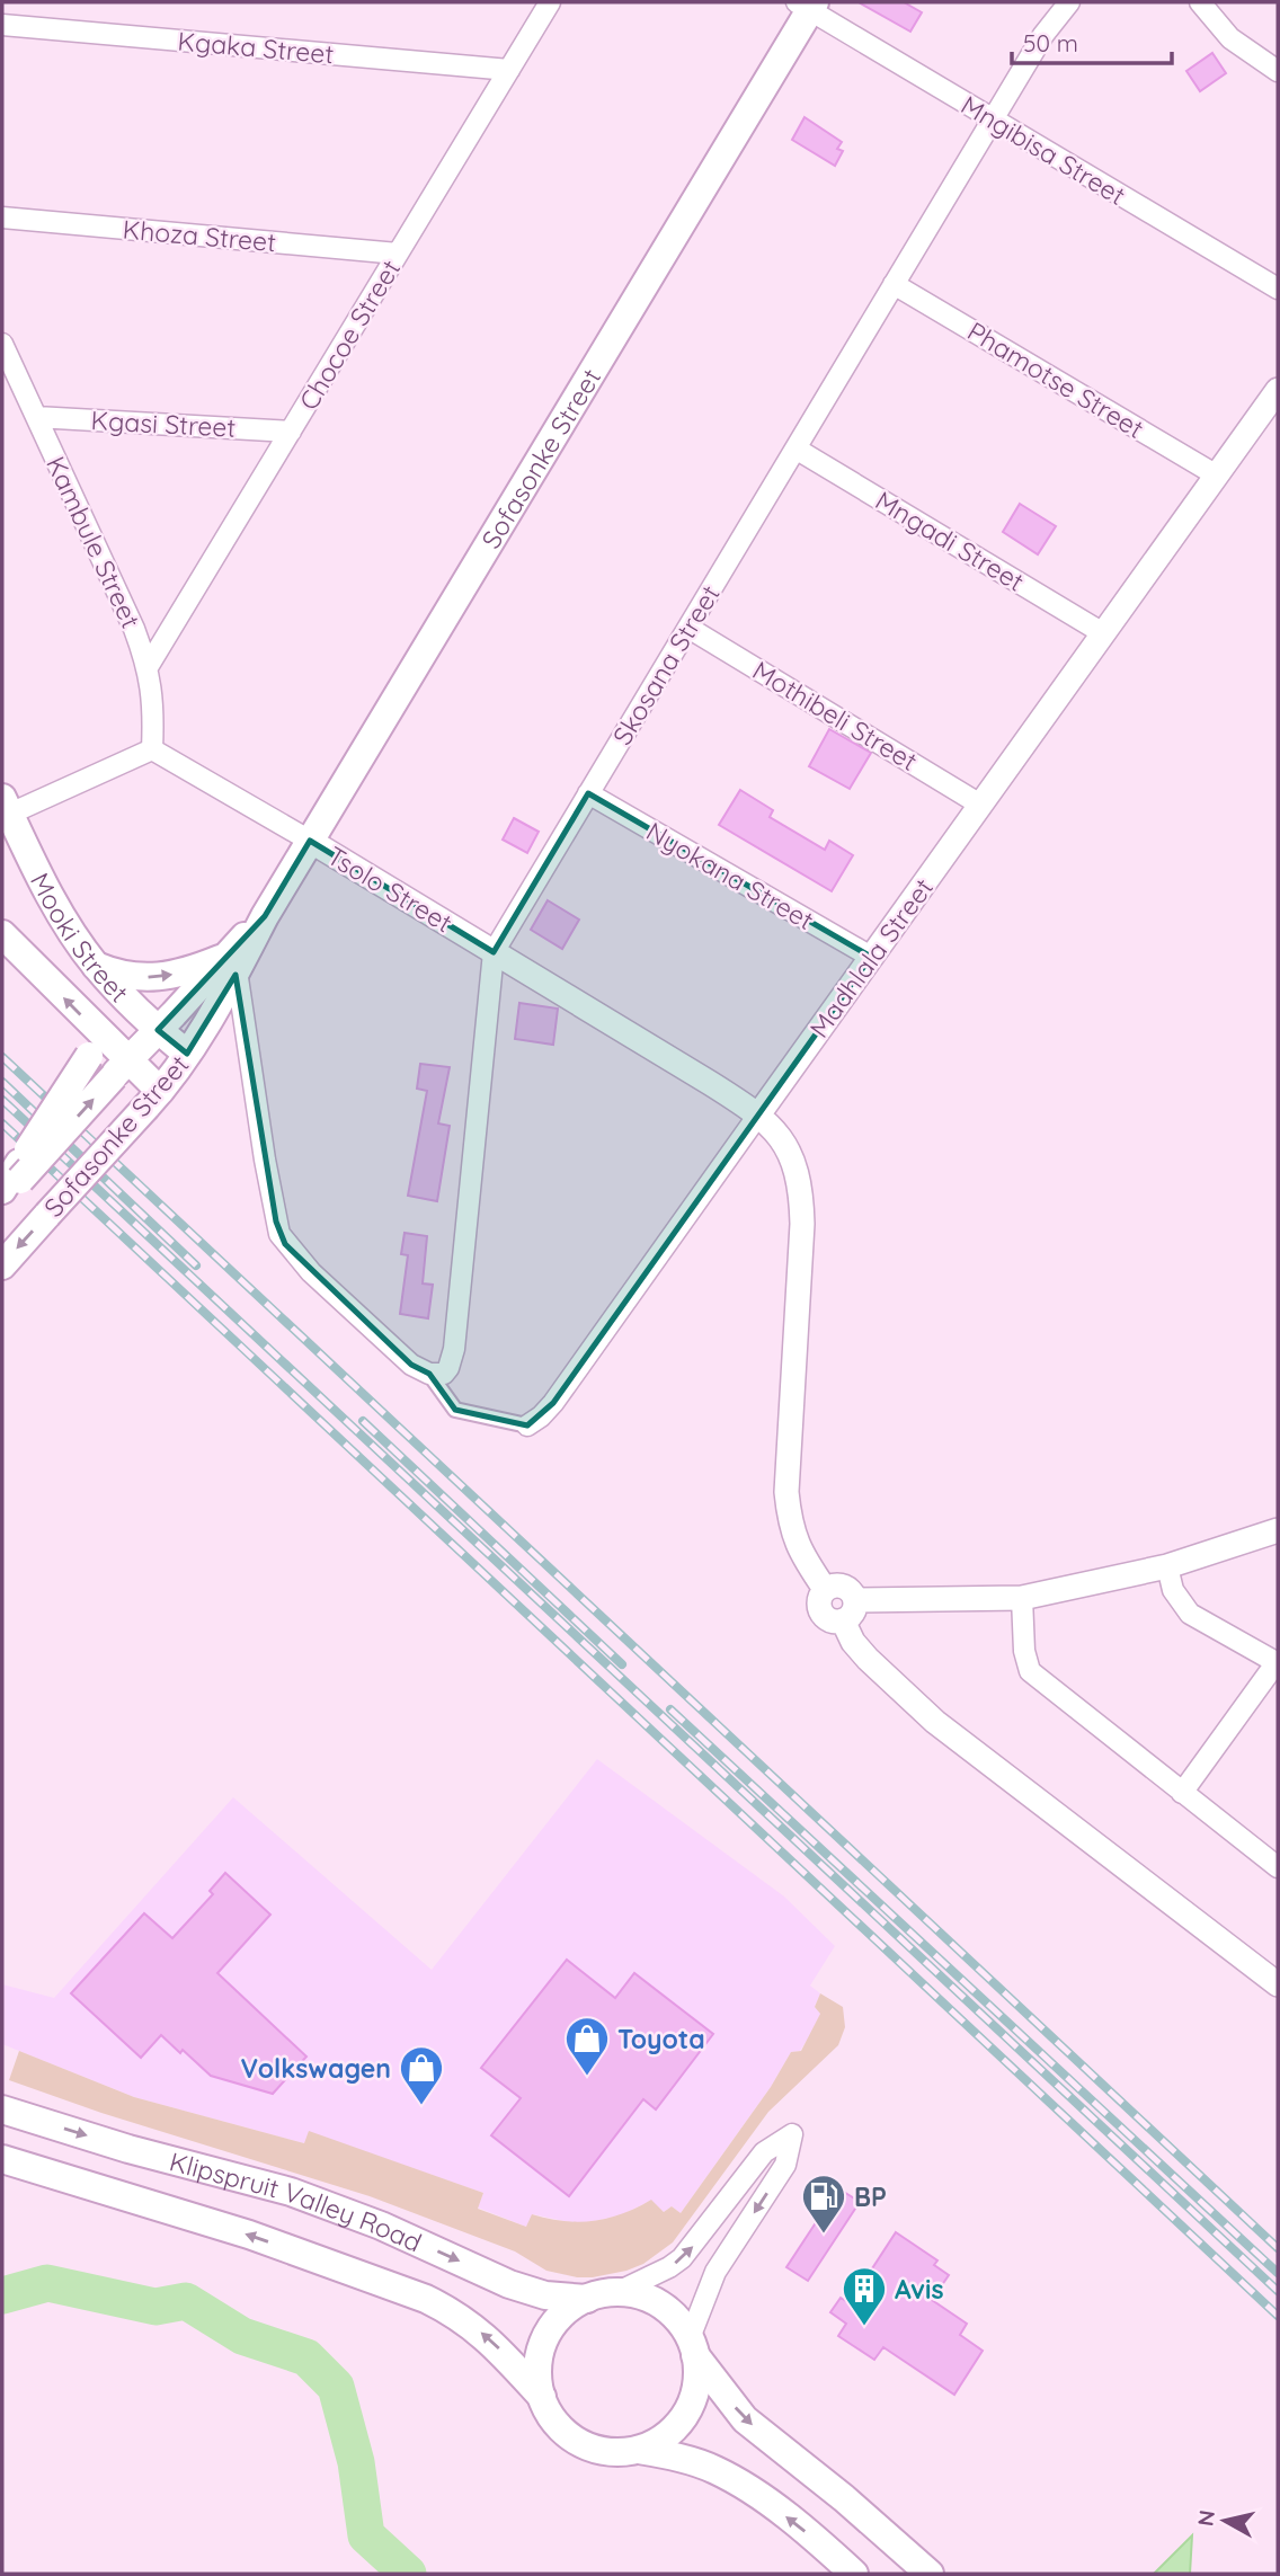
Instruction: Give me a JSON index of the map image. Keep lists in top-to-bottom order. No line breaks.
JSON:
{"streets":{"main road":["Sofasonke Street","Mooki Street","Klipspruit Valley Road"],"street":["Kgaka Street","Mngibisa Street","Khoza Street","Chocoe Street","Phamotse Street","Kgasi Street","Mngadi Street","Kambule Street","Skosana Street","Mothibeli Street","Nyokana Street","Tsolo Street","Madhlala Street"]},"crossings":[["Kgaka Street","Chocoe Street"],["Mngibisa Street","Sofasonke Street"],["Mngibisa Street","Skosana Street"],["Khoza Street","Chocoe Street"],["Chocoe Street","Kgasi Street"],["Chocoe Street","Kambule Street"],["Phamotse Street","Skosana Street"],["Phamotse Street","Madhlala Street"],["Kgasi Street","Kambule Street"],["Sofasonke Street","Tsolo Street"],["Sofasonke Street","Mooki Street"],["Mngadi Street","Skosana Street"],["Mngadi Street","Madhlala Street"],["Kambule Street","Tsolo Street"],["Skosana Street","Mothibeli Street"],["Skosana Street","Nyokana Street"],["Skosana Street","Tsolo Street"],["Skosana Street","Madhlala Street"],["Mothibeli Street","Madhlala Street"],["Nyokana Street","Madhlala Street"],["Tsolo Street","Madhlala Street"]],"places":{"shop":["Toyota","Volkswagen"],"fuel station":["BP"],"building":["Avis"]},"scale_bar":"50 m","north":"left"}
